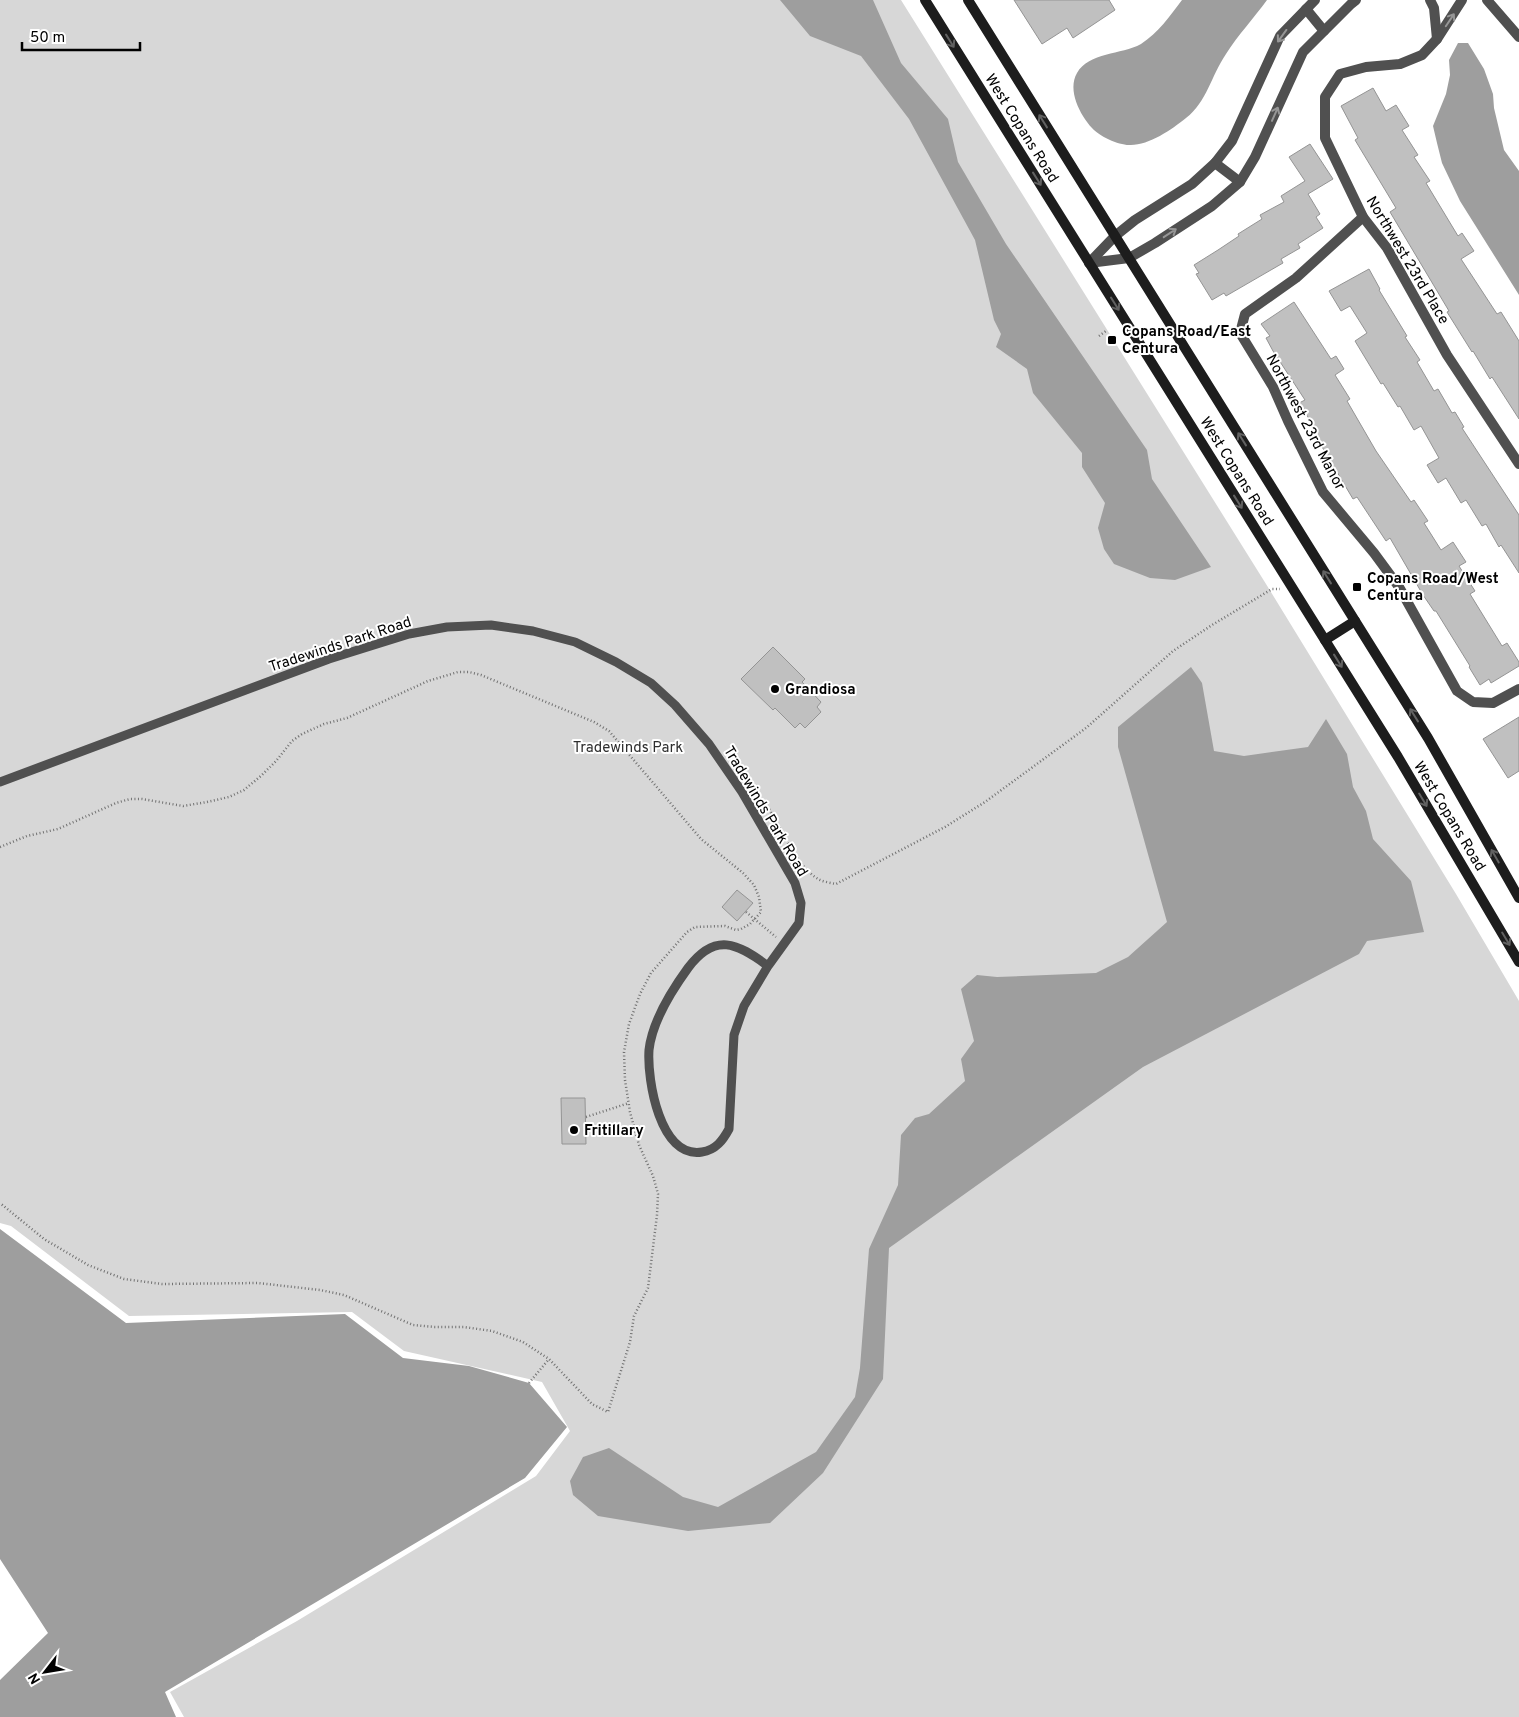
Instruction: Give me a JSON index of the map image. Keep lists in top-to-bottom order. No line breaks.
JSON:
{"streets":{"main road":["West Copans Road"],"street":["Northwest 23rd Place","Northwest 23rd Manor"],"lane":["Tradewinds Park Road"]},"crossings":[["Northwest 23rd Place","Northwest 23rd Manor"]],"parks":["Tradewinds Park"],"places":{"transit":["Copans Road/East Centura","Copans Road/West Centura"],"other":["Grandiosa","Fritillary"]},"scale_bar":"50 m","north":"bottom left"}
